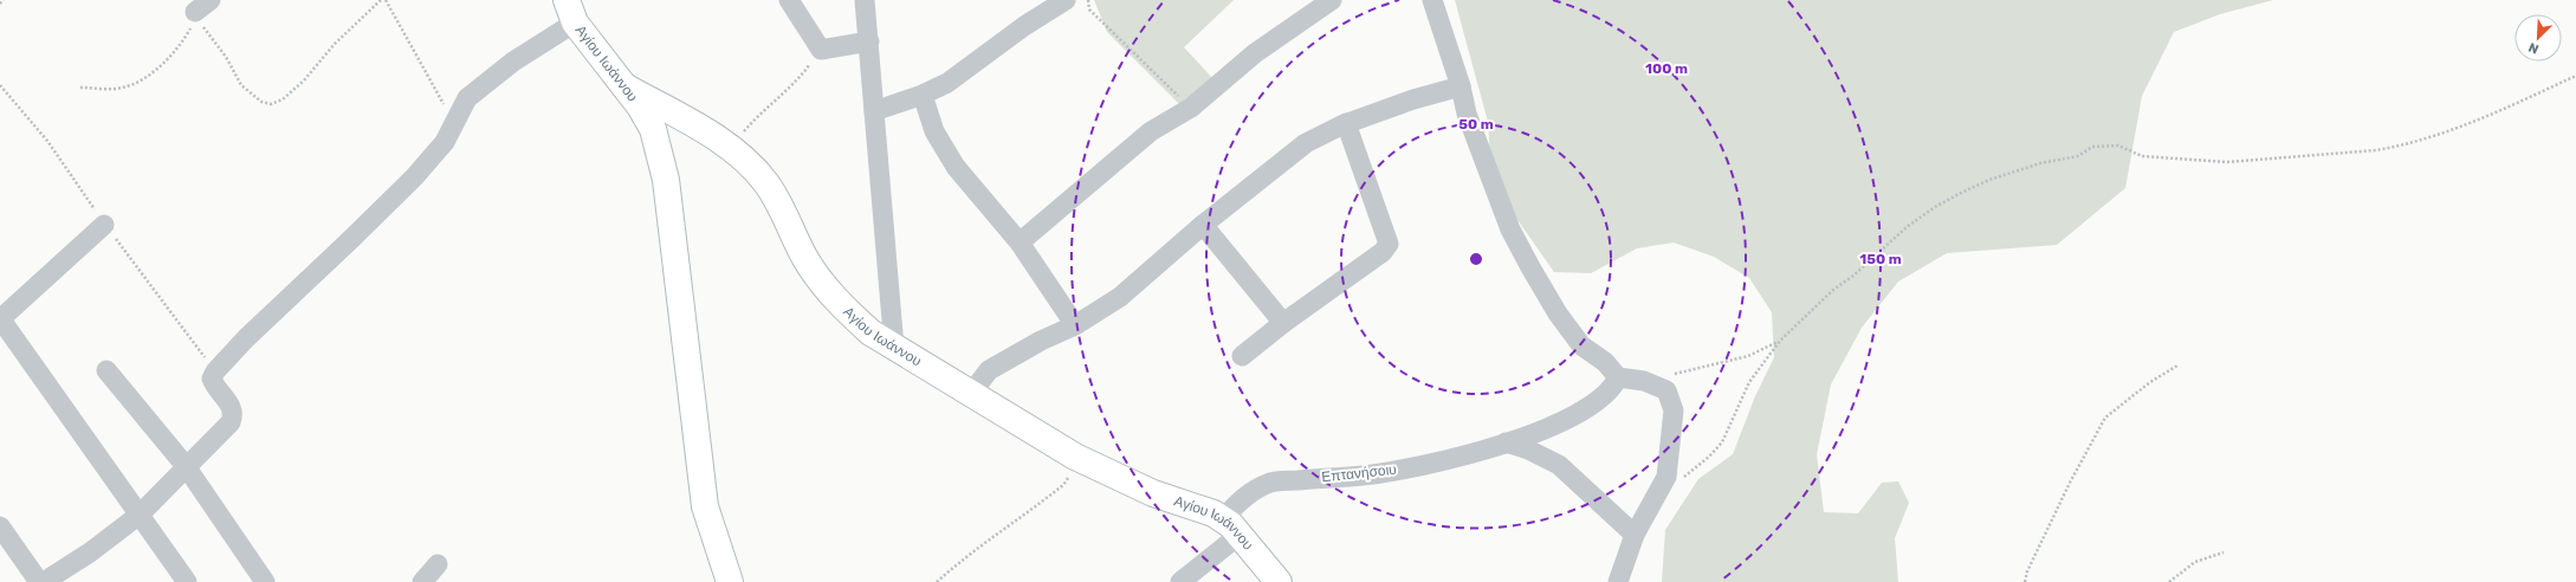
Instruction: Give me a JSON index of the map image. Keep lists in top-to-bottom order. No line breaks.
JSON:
{"streets":{"street":["Αγίου Ιωάννου","Επτανήσοιυ"]},"crossings":[["Αγίου Ιωάννου","Επτανήσοιυ"]],"north":"bottom left","rings":["100 m","50 m","150 m"]}
